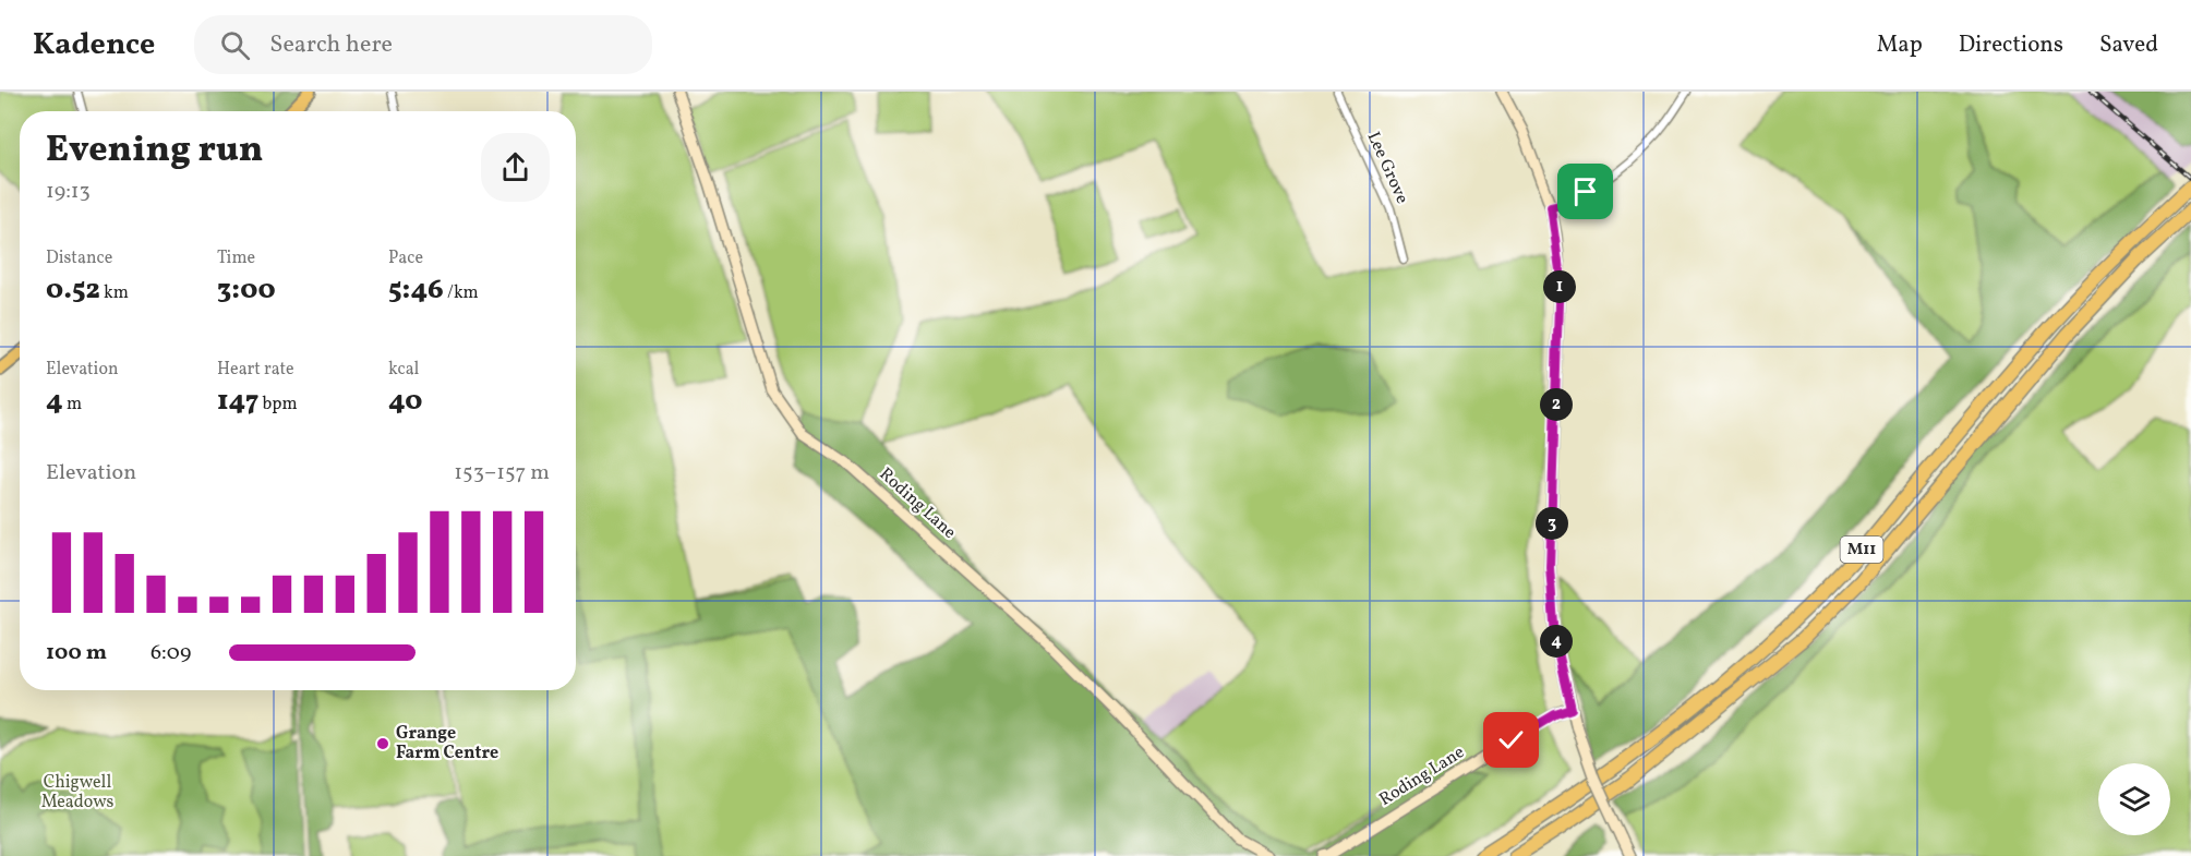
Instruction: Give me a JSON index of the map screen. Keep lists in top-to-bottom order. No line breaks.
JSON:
{"streets":{"highway":["M11"],"street":["Lee Grove","Roding Lane"]},"parks":["Chigwell Meadows"],"places":["Grange Farm Centre"],"page":{"header":"Kadence","search":"Search here","nav":["Map","Directions","Saved"],"heading":["Evening run","19:13"],"stats":[["Distance","0.52 km"],["Time","3:00"],["Pace","5:46 /km"],["Elevation","4 m"],["Heart rate","147 bpm"],["kcal","40"]],"pins":["1","2","3","4"],"chart":["Elevation","153–157 m"],"list":[{"name":"100 m","note":"6:09"}]}}
